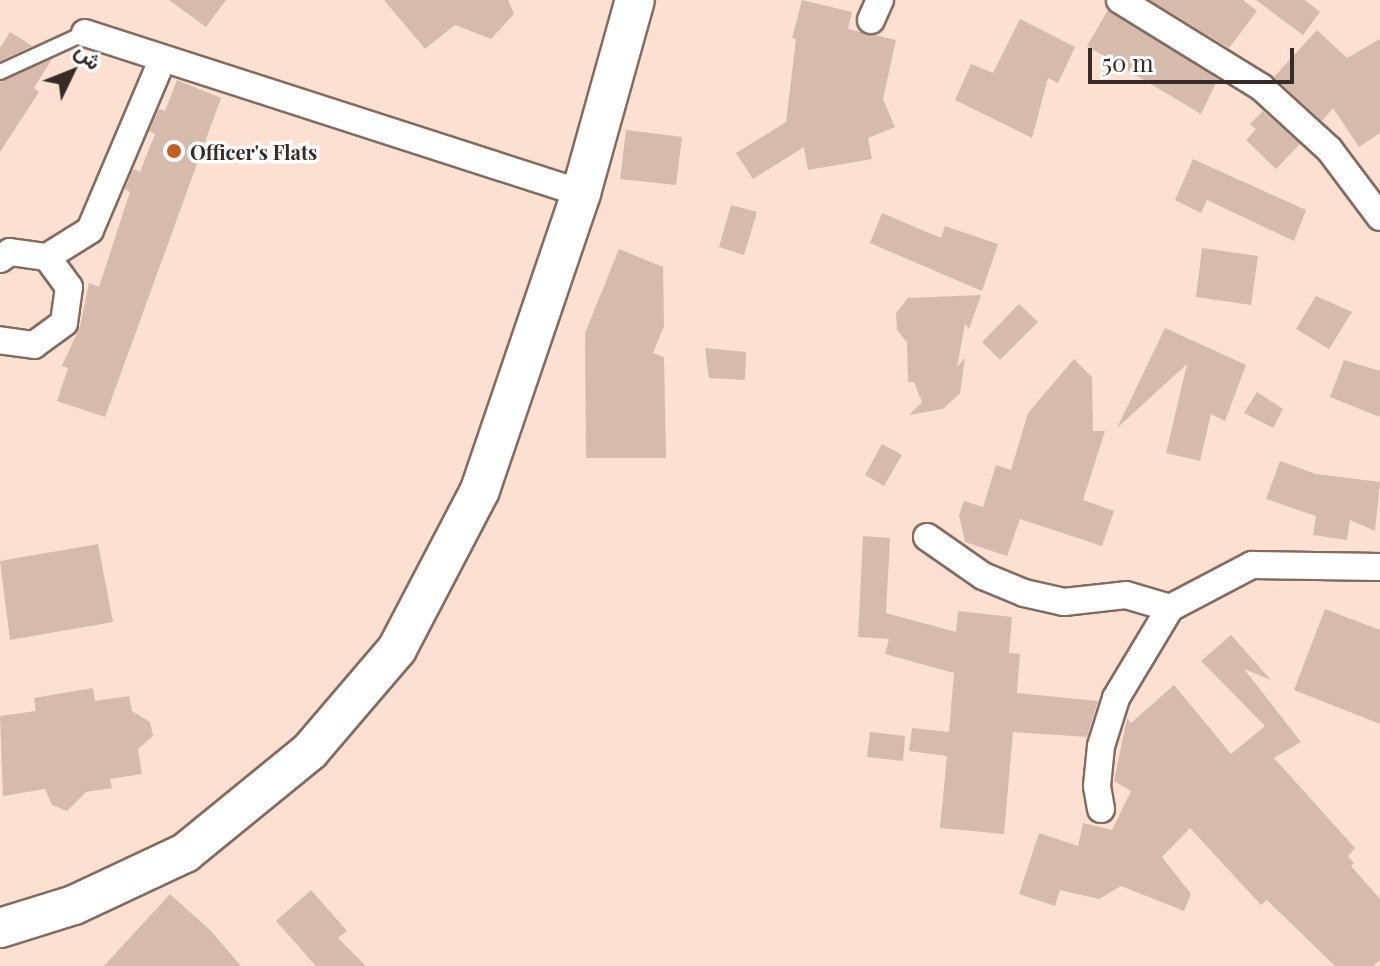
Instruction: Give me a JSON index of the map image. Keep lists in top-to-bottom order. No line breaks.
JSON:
{"places":["Officer's Flats"],"scale_bar":"50 m","north":"top right"}
